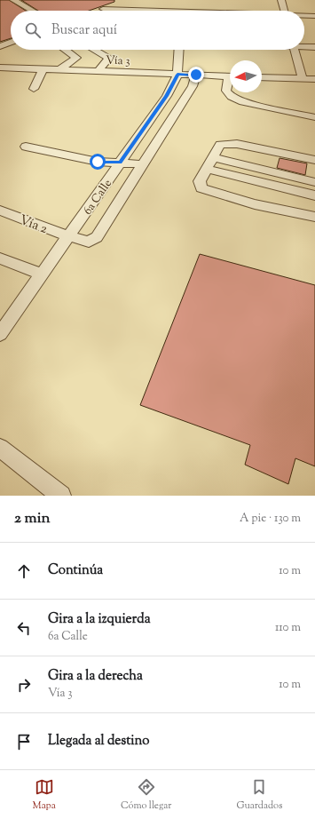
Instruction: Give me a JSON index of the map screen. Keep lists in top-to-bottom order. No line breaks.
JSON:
{"streets":{"street":["Vía 3","6a Calle","Vía 2"]},"crossings":[["Vía 3","6a Calle"],["6a Calle","Vía 2"]],"north":"left","page":{"search":"Buscar aquí","heading":["2 min","A pie · 130 m"],"list":[["Continúa","10 m"],["Gira a la izquierda","6a Calle","110 m"],["Gira a la derecha","Vía 3","10 m"],"Llegada al destino"],"nav":["Mapa","Cómo llegar","Guardados"]}}
